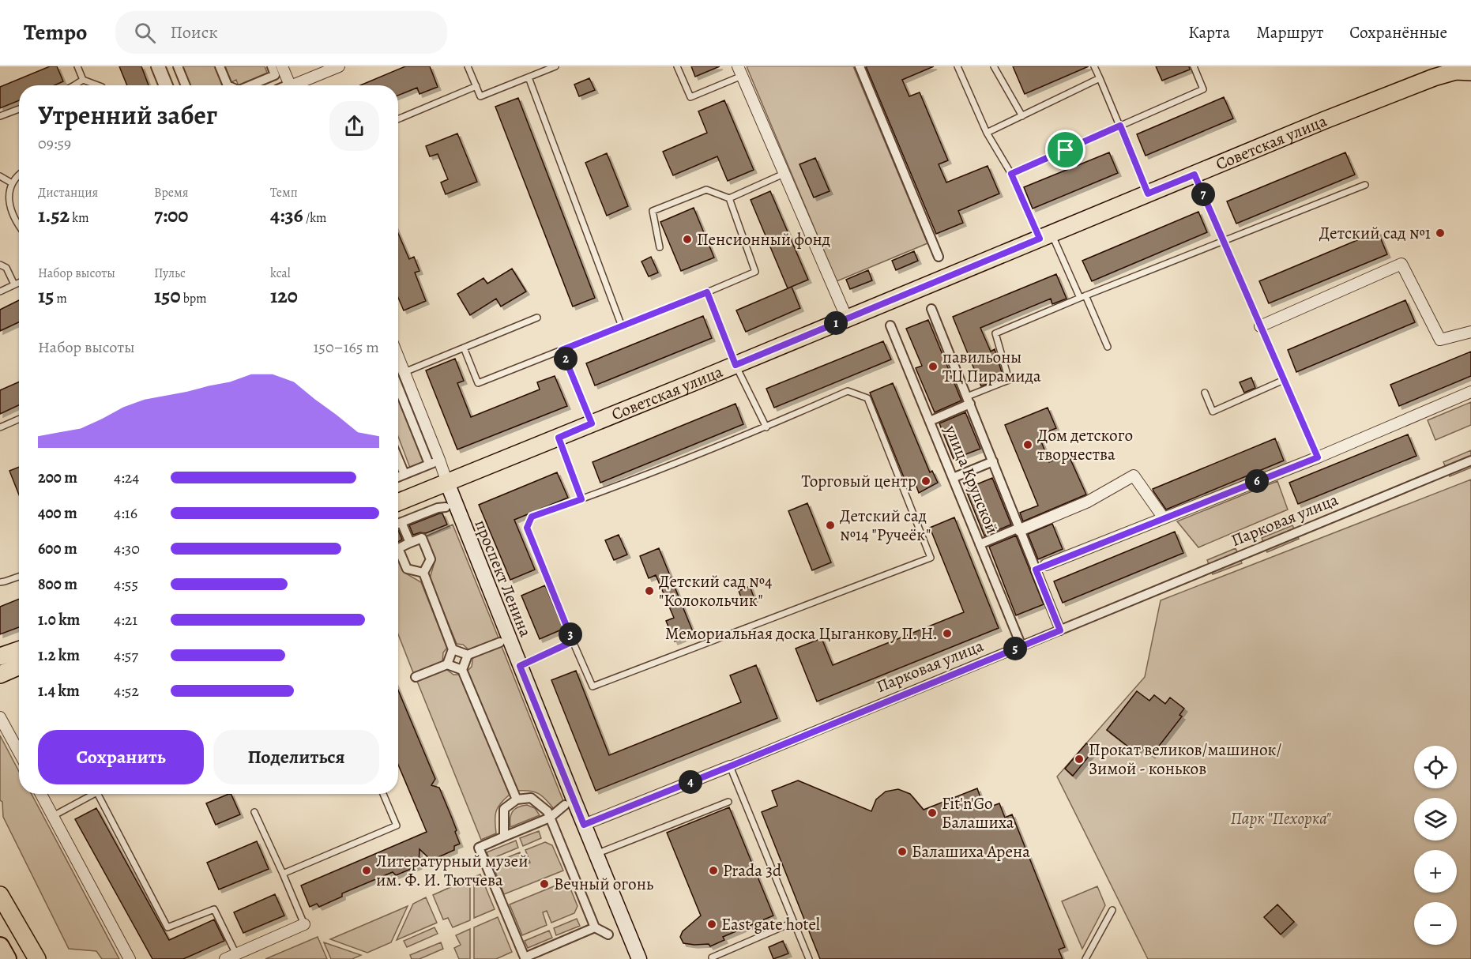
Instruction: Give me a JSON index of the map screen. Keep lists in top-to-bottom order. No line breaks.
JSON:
{"streets":{"main road":["Советская улица","проспект Ленина"],"street":["улица Крупской","Парковая улица"]},"crossings":[["Советская улица","проспект Ленина"],["улица Крупской","Парковая улица"],["Парковая улица","проспект Ленина"]],"parks":["Парк \"Пехорка\""],"places":["Детский сад №1","Пенсионный фонд","павильоны ТЦ Пирамида","Дом детского творчества","Торговый центр","Детский сад №14 \"Ручеёк\"","Детский сад №4 \"Колокольчик\"","Мемориальная доска Цыганкову П. Н.","Прокат великов/машинок/ Зимой - коньков","Fit'n'Go Балашиха","Балашиха Арена","Литературный музей им. Ф. И. Тютчева","Prada 3d","Вечный огонь","East gate hotel"],"page":{"header":"Tempo","search":"Поиск","nav":["Карта","Маршрут","Сохранённые"],"heading":["Утренний забег","09:59"],"stats":[["Дистанция","1.52 km"],["Время","7:00"],["Темп","4:36 /km"],["Набор высоты","15 m"],["Пульс","150 bpm"],["kcal","120"]],"pins":["7","1","2","6","3","5","4"],"chart":["Набор высоты","150–165 m"],"list":[{"name":"200 m","note":"4:24"},{"name":"400 m","note":"4:16"},{"name":"600 m","note":"4:30"},{"name":"800 m","note":"4:55"},{"name":"1.0 km","note":"4:21"},{"name":"1.2 km","note":"4:57"},{"name":"1.4 km","note":"4:52"}],"buttons":["Сохранить","Поделиться"],"map_buttons":["+","−"]}}
